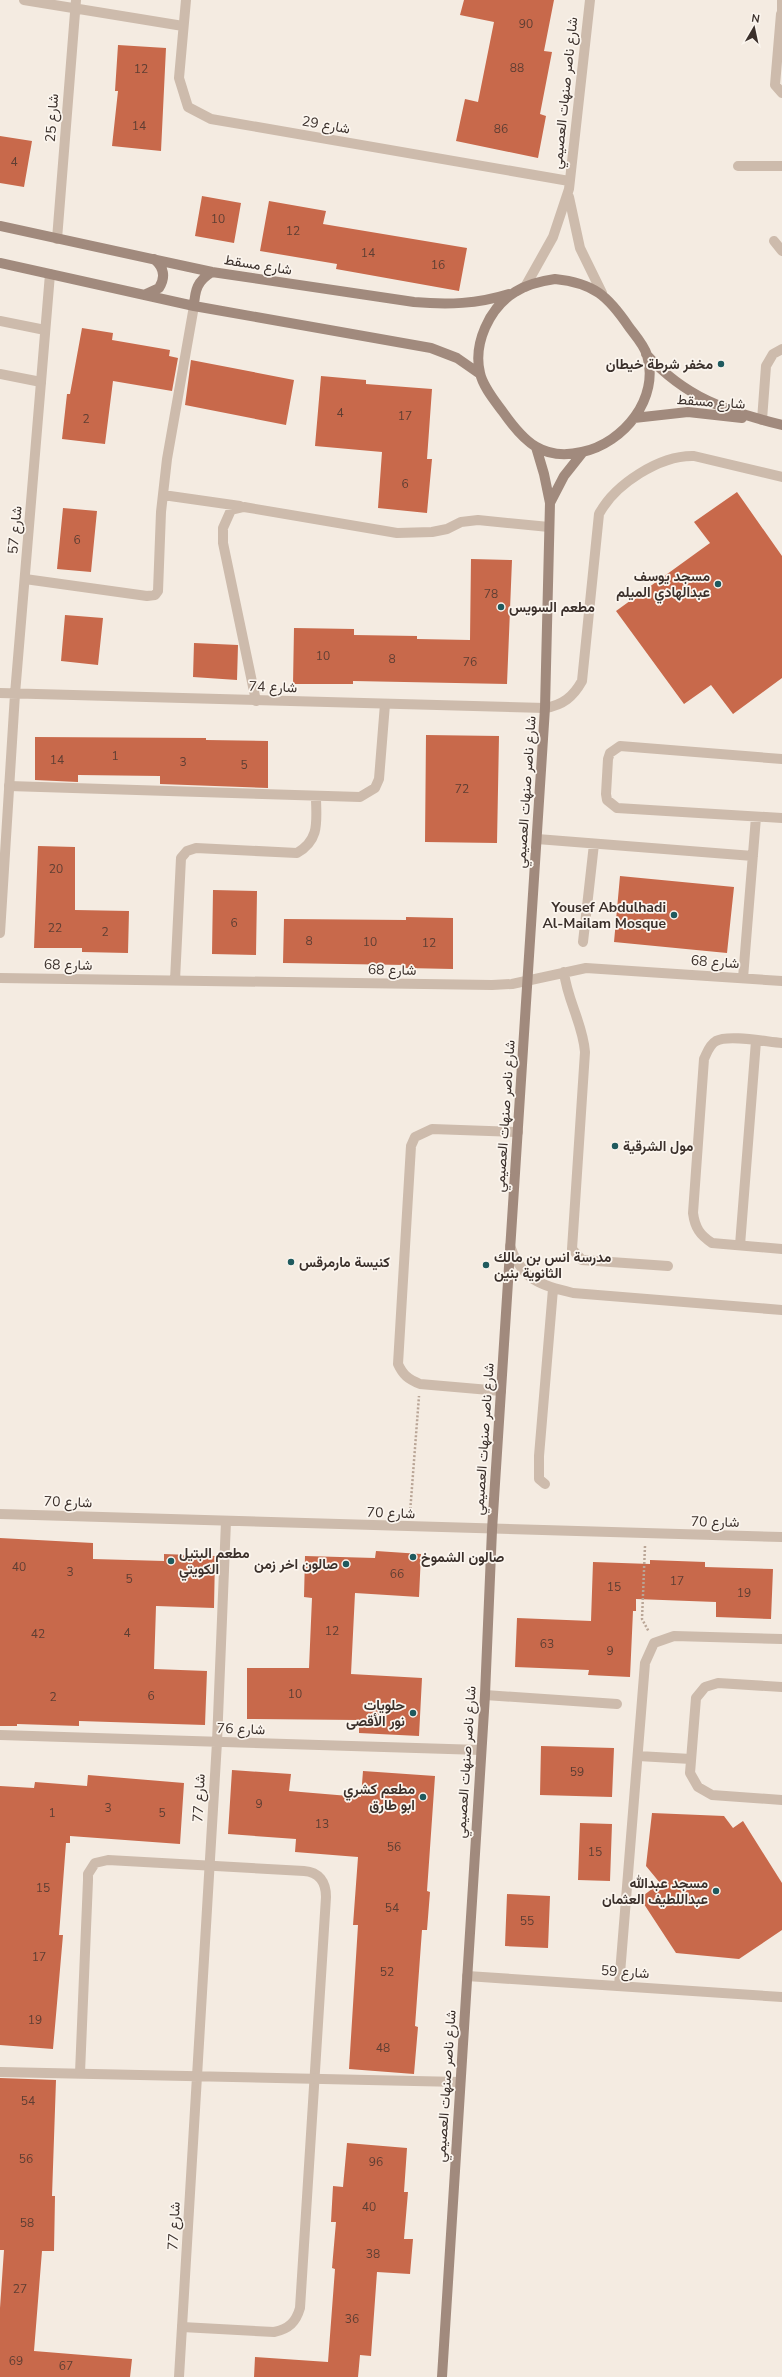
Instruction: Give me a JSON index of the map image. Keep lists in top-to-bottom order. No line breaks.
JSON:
{"streets":{"street":["شارع ناصر صنهات العصيمي","شارع 25","شارع 29","شارع مسقط","شارع 57","شارع 74","شارع 68","شارع 70","شارع 76","شارع 77","شارع 59"]},"crossings":[["شارع ناصر صنهات العصيمي","شارع 29"],["شارع ناصر صنهات العصيمي","شارع 74"],["شارع ناصر صنهات العصيمي","شارع 68"],["شارع ناصر صنهات العصيمي","شارع 70"],["شارع ناصر صنهات العصيمي","شارع 76"],["شارع ناصر صنهات العصيمي","شارع 59"],["شارع 25","شارع مسقط"],["شارع 57","شارع 74"],["شارع 70","شارع 77"],["شارع 76","شارع 77"]],"places":["مخفر شرطة خيطان","مسجد يوسف عبدالهادي الميلم","مطعم السويس","Yousef Abdulhadi Al-Mailam Mosque","مول الشرقية","كنيسة مارمرقس","مدرسة انس بن مالك الثانوية بنين","صالون الشموخ","مطعم البتيل الكويتي","صالون اخر زمن","حلويات نور الأقصى","مطعم كشري ابو طارق","مسجد عبدالله عبداللطيف العثمان"],"house_numbers":["90","88","12","14","86","4","10","12","14","16","4","17","2","6","6","78","10","8","76","1","14","3","5","72","20","6","22","2","8","10","12","40","3","66","5","17","15","19","12","4","42","63","9","10","6","2","59","9","3","1","5","13","56","15","15","54","55","17","52","19","48","54","56","96","40","58","38","27","36","69","67"],"north":"top"}
